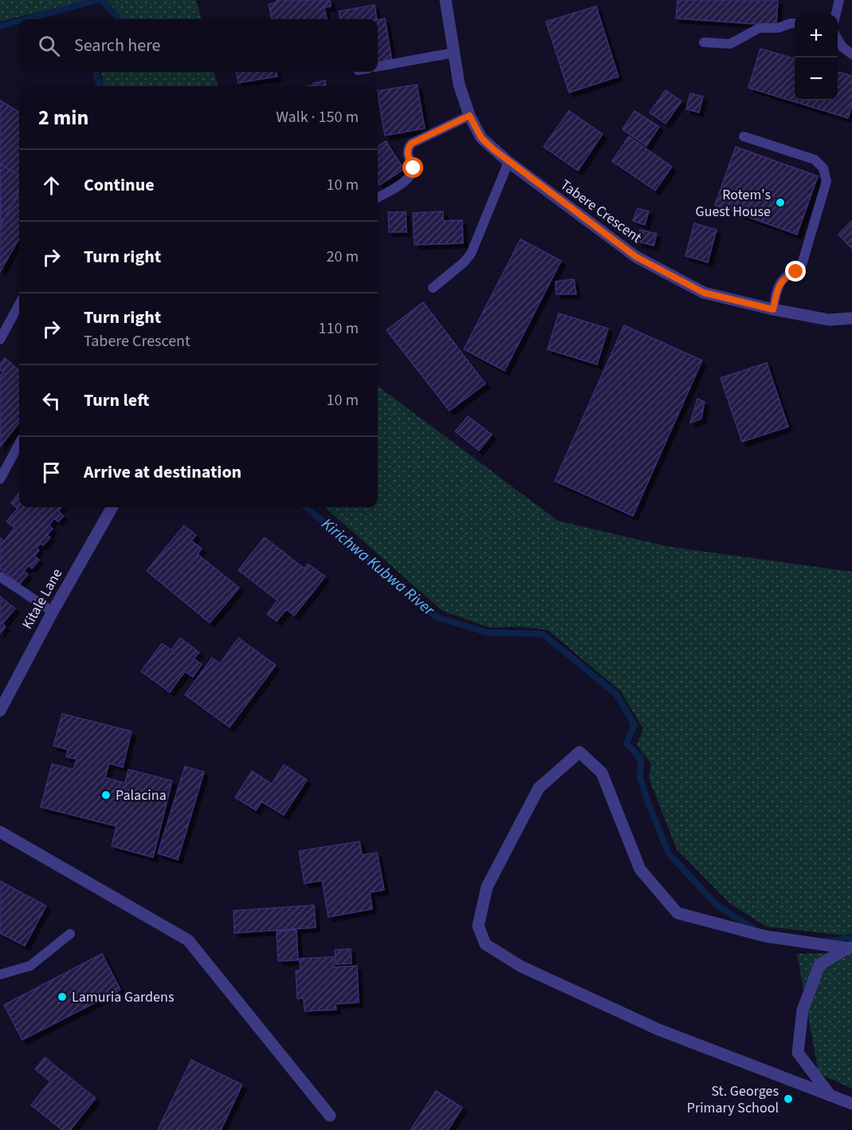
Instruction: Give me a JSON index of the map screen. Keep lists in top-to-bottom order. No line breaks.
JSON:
{"streets":{"street":["Tabere Crescent","Kitale Lane"]},"water":["Kirichwa Kubwa River"],"places":["Rotem's Guest House","Palacina","Lamuria Gardens","St. Georges Primary School"],"page":{"map_buttons":["+","−"],"search":"Search here","heading":["2 min","Walk · 150 m"],"list":[["Continue","10 m"],["Turn right","20 m"],["Turn right","Tabere Crescent","110 m"],["Turn left","10 m"],"Arrive at destination"]}}
